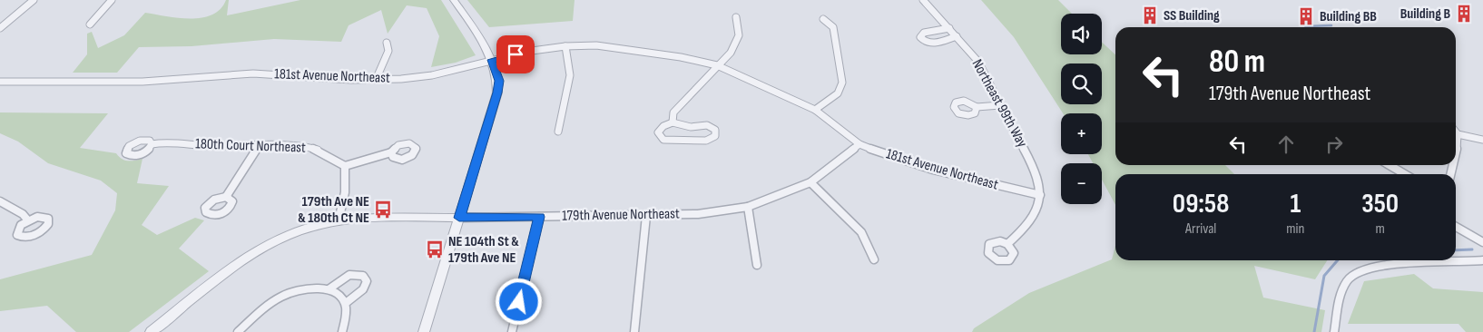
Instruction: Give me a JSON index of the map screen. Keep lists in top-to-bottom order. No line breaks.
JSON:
{"streets":{"street":["181st Avenue Northeast","Northeast 99th Way","180th Court Northeast","179th Avenue Northeast"]},"crossings":[["181st Avenue Northeast","Northeast 99th Way"],["181st Avenue Northeast","179th Avenue Northeast"]],"places":{"building":["Building B","SS Building","Building BB"],"bus stop":["179th Ave NE & 180th Ct NE","NE 104th St & 179th Ave NE"]},"page":{"map_buttons":["+","−"],"turn":["80 m","179th Avenue Northeast"],"eta":["09:58","Arrival","1","min","350","m"]}}
